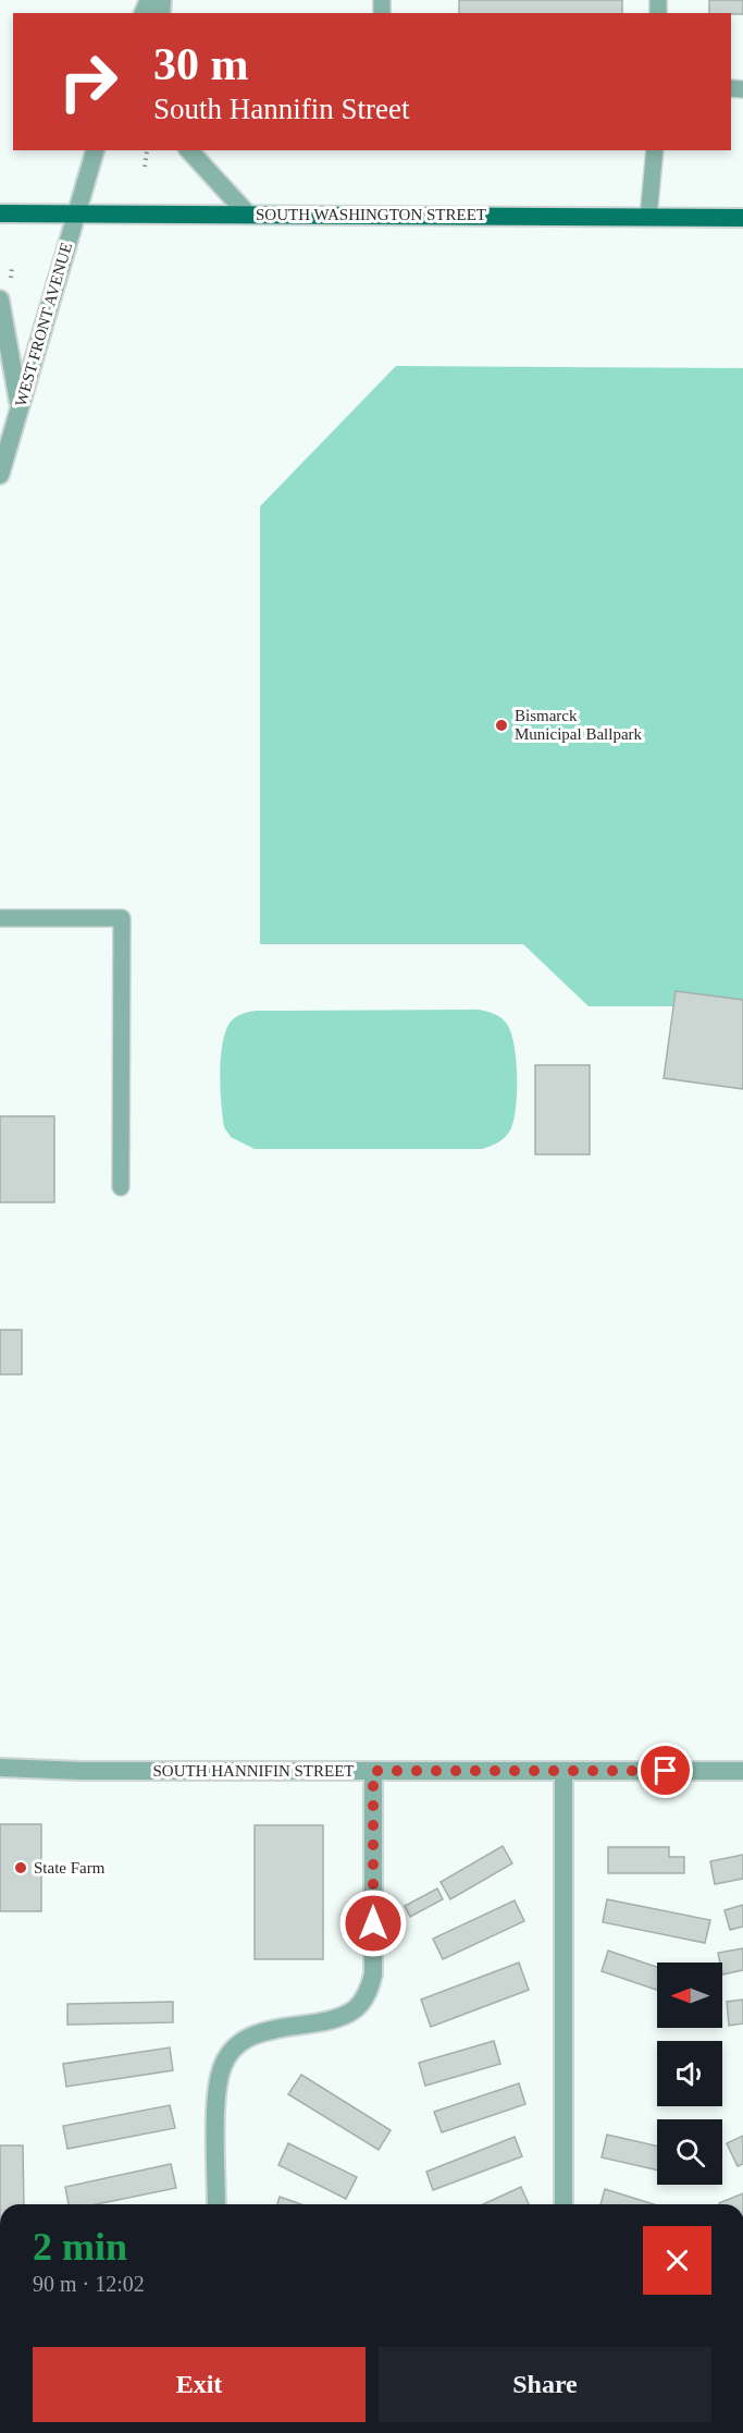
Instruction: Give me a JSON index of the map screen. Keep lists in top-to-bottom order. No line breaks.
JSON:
{"streets":{"main road":["SOUTH WASHINGTON STREET"],"street":["WEST FRONT AVENUE","SOUTH HANNIFIN STREET"]},"crossings":[["SOUTH WASHINGTON STREET","WEST FRONT AVENUE"]],"places":["Bismarck Municipal Ballpark","State Farm"],"north":"left","page":{"turn":["30 m","South Hannifin Street"],"heading":["2 min","90 m · 12:02"],"buttons":["Exit","Share"]}}
